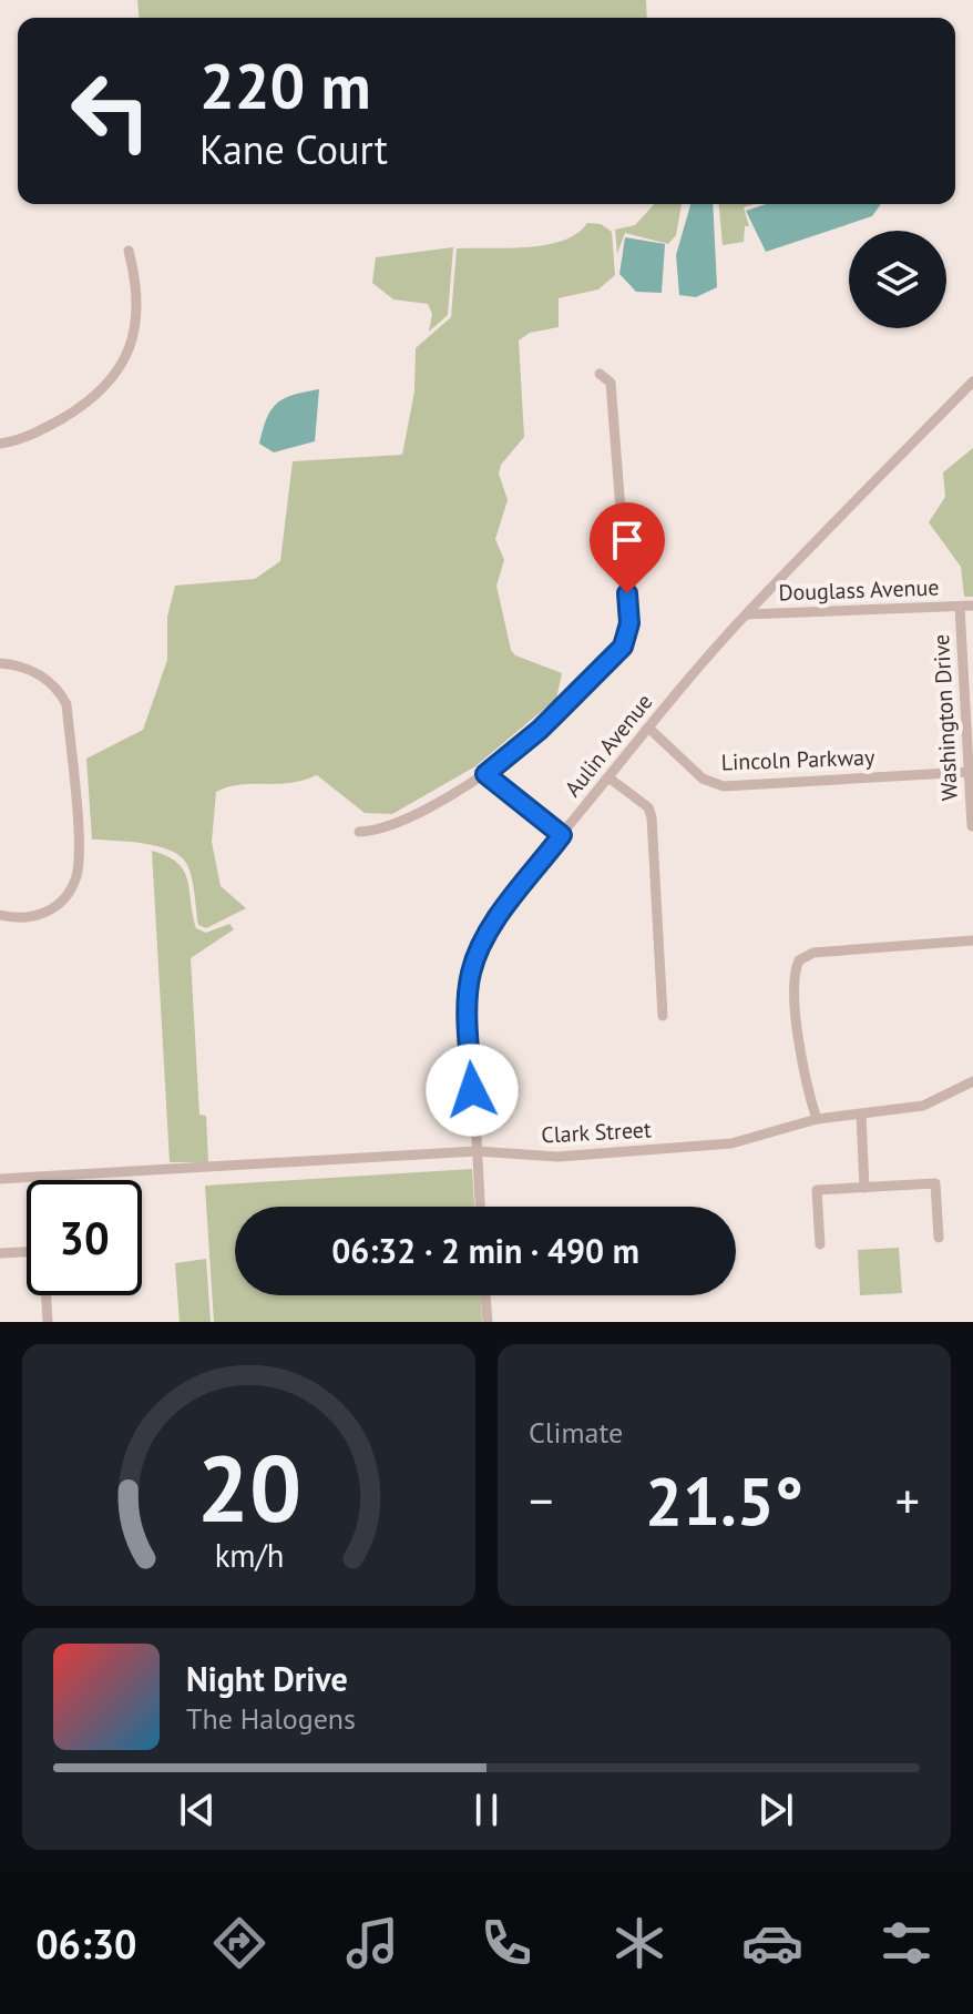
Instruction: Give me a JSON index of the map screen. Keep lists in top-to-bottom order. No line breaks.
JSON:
{"streets":{"street":["Douglass Avenue","Washington Drive","Aulin Avenue","Lincoln Parkway","Clark Street"]},"crossings":[["Douglass Avenue","Washington Drive"],["Douglass Avenue","Aulin Avenue"],["Washington Drive","Lincoln Parkway"],["Aulin Avenue","Lincoln Parkway"],["Aulin Avenue","Clark Street"]],"page":{"turn":["220 m","Kane Court"],"limit":"30","trip":"06:32 · 2 min · 490 m","tile":"Climate","heat":["−","21.5°","+"],"song":["Night Drive","The Halogens"],"tabs":"06:30","gauge":["20","km/h"]}}
